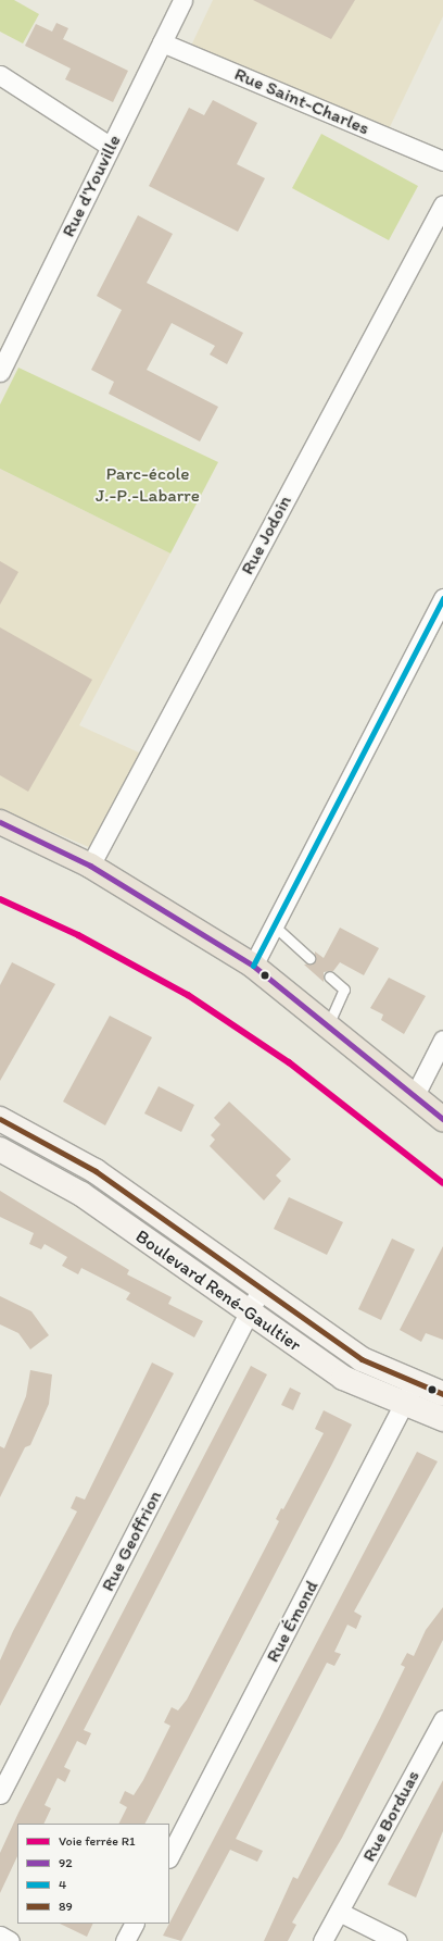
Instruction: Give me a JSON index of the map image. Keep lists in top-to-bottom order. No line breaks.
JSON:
{"streets":{"street":["Rue Saint-Charles","Rue d'Youville","Rue Jodoin","Boulevard René-Gaultier","Rue Geoffrion","Rue Émond","Rue Borduas"]},"crossings":[["Rue Saint-Charles","Rue d'Youville"],["Boulevard René-Gaultier","Rue Geoffrion"],["Boulevard René-Gaultier","Rue Émond"]],"parks":["Parc-école J.-P.-Labarre"],"lines":["transit line 4","transit line 92","rail line R1","transit line 89"],"legend":["Voie ferrée R1","92","4","89"]}
